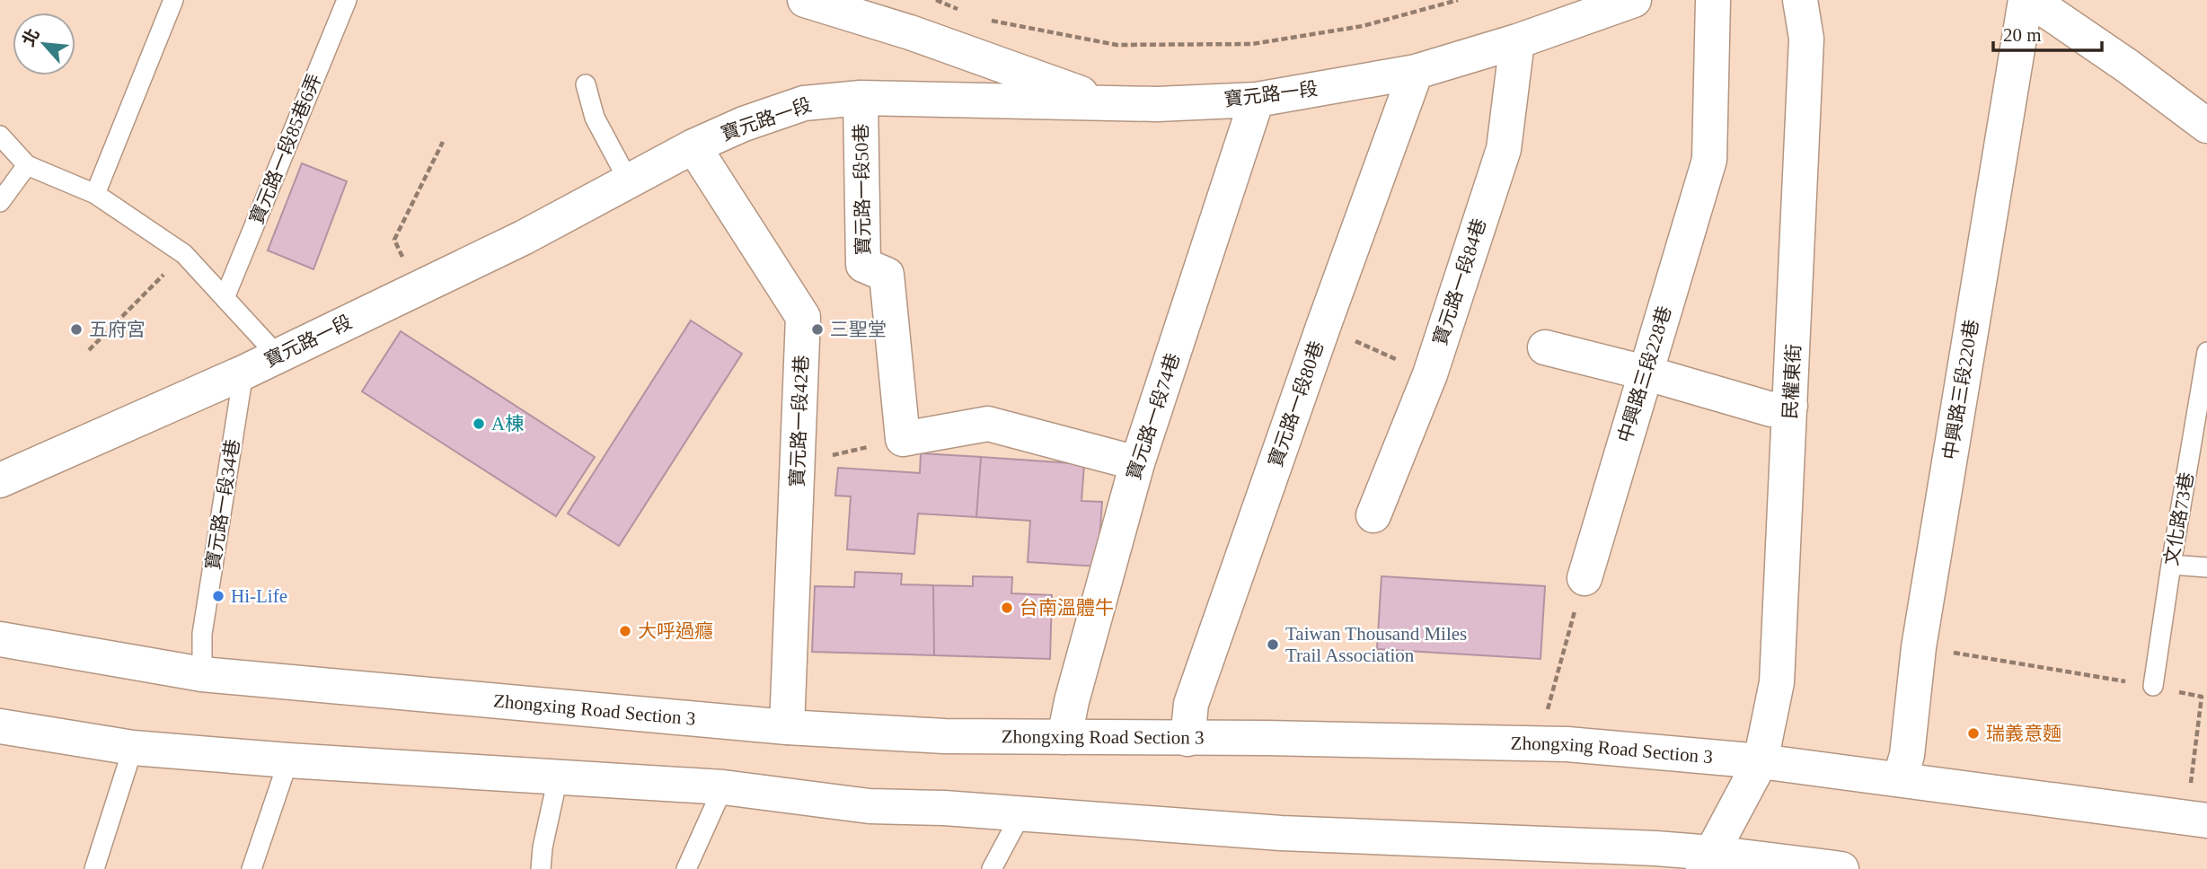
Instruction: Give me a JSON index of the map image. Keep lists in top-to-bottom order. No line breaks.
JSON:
{"streets":{"street":["寶元路一段","寶元路一段50巷","寶元路一段84巷","中興路三段228巷","民權東街","中興路三段220巷","寶元路一段80巷","寶元路一段74巷","寶元路一段42巷","Zhongxing Road Section 3"],"lane":["寶元路一段85巷6弄","寶元路一段34巷","文化路73巷"]},"crossings":[["寶元路一段","寶元路一段50巷"],["寶元路一段","寶元路一段84巷"],["寶元路一段","寶元路一段80巷"],["寶元路一段","寶元路一段74巷"],["寶元路一段","寶元路一段42巷"],["寶元路一段","寶元路一段34巷"],["民權東街","Zhongxing Road Section 3"],["中興路三段220巷","Zhongxing Road Section 3"],["寶元路一段80巷","Zhongxing Road Section 3"],["寶元路一段74巷","Zhongxing Road Section 3"],["寶元路一段42巷","Zhongxing Road Section 3"],["寶元路一段34巷","Zhongxing Road Section 3"]],"places":["五府宮","三聖堂","A棟","Hi-Life","台南溫體牛","大呼過癮","Taiwan Thousand Miles Trail Association","瑞義意麵"],"scale_bar":"20 m","north":"top left"}
